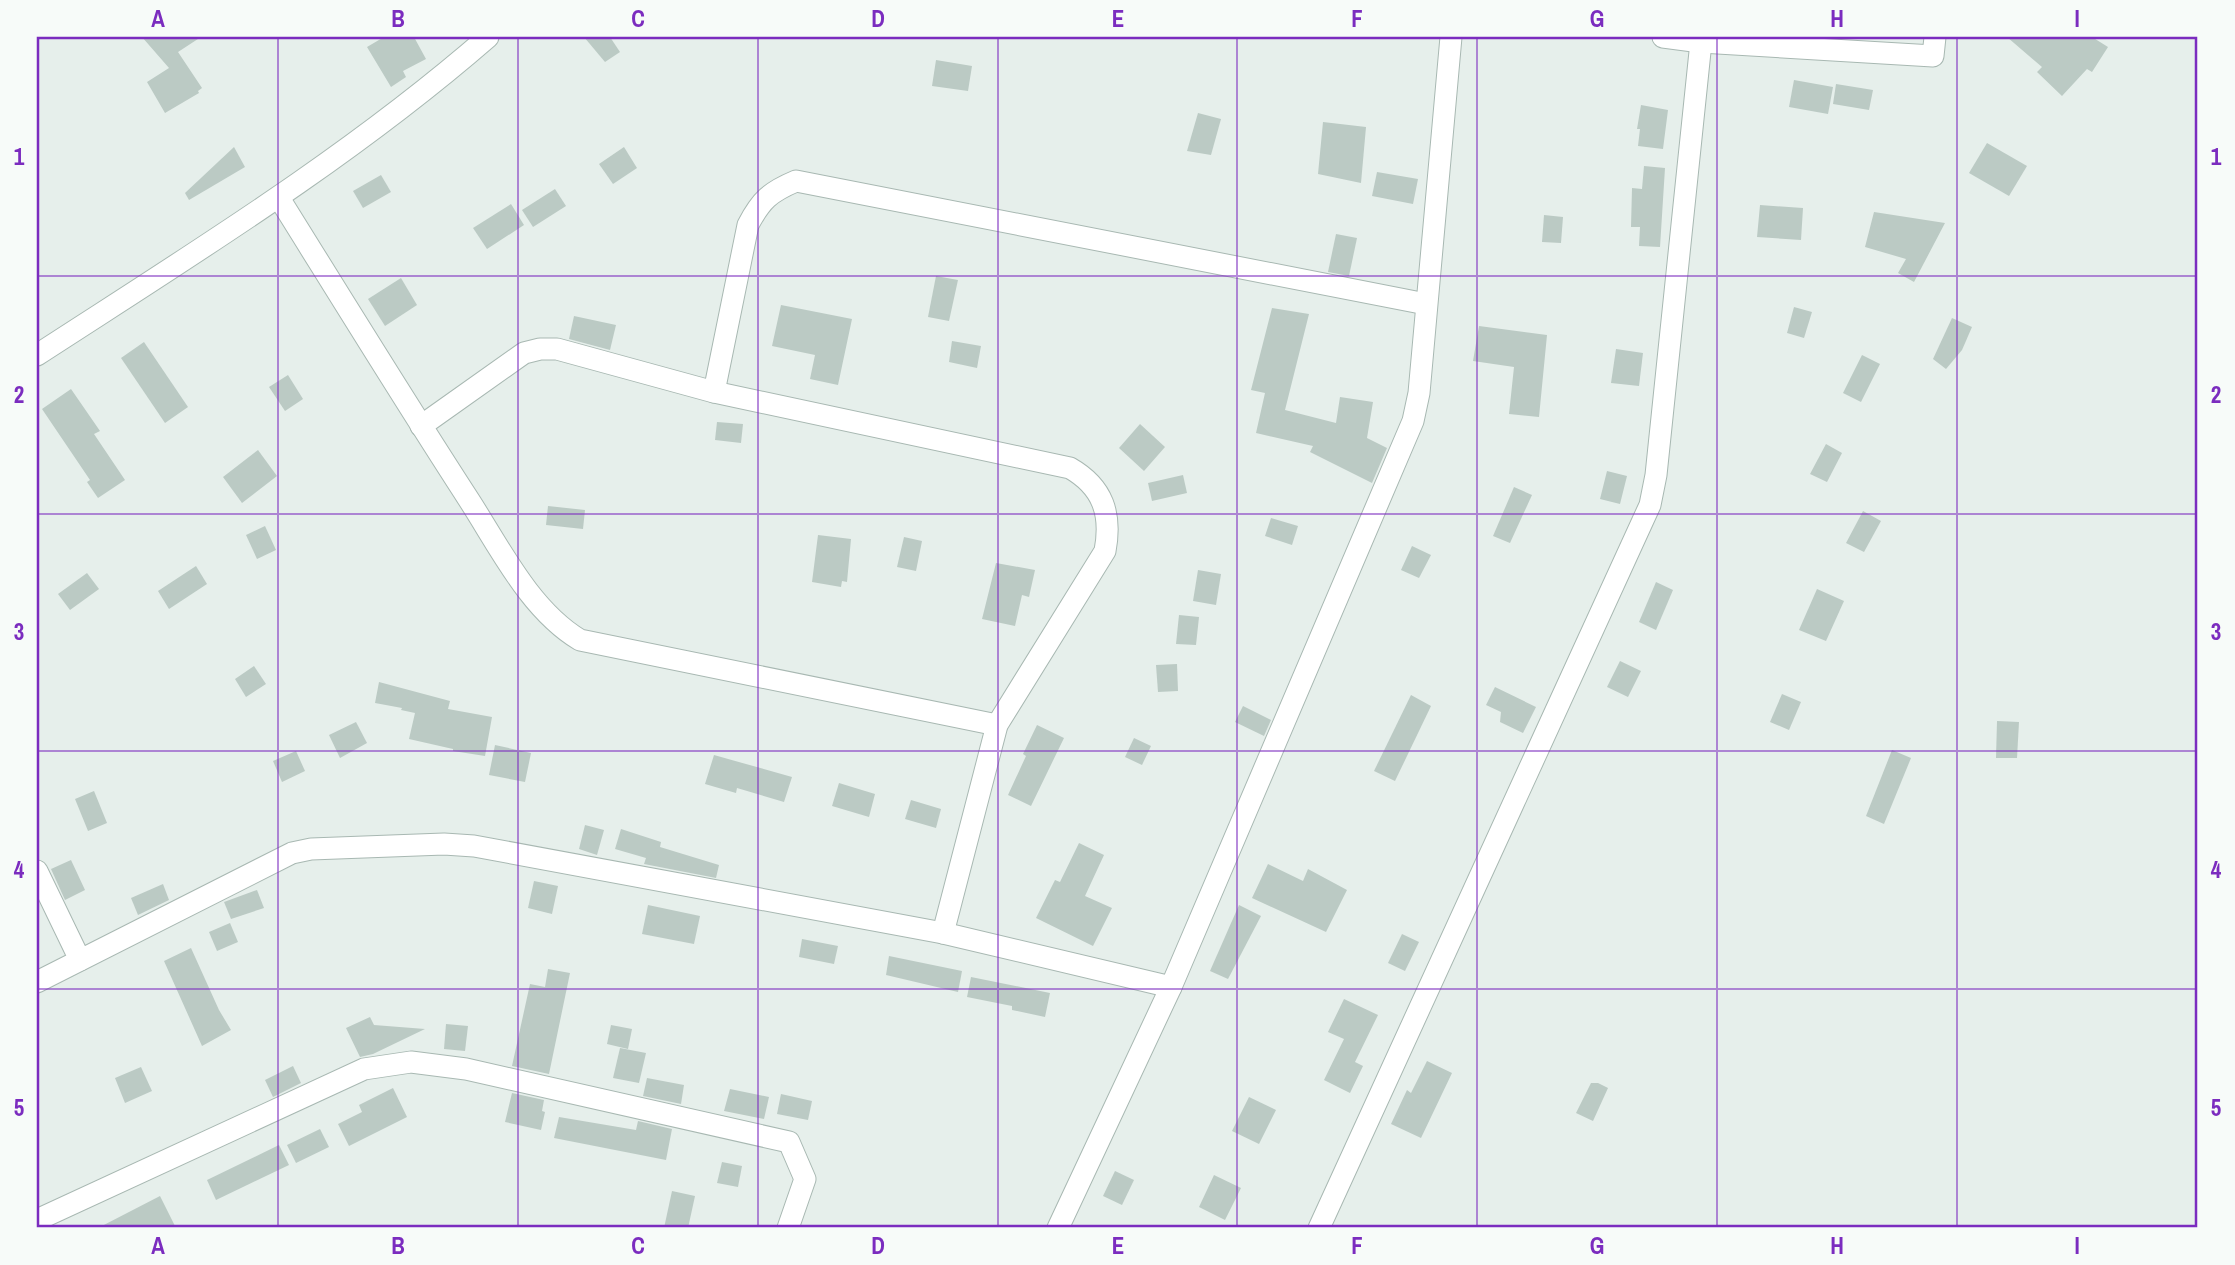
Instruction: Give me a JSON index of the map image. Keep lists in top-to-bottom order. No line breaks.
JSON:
{"grid":{"columns":["A","B","C","D","E","F","G","H","I"],"rows":["1","2","3","4","5"]}}
